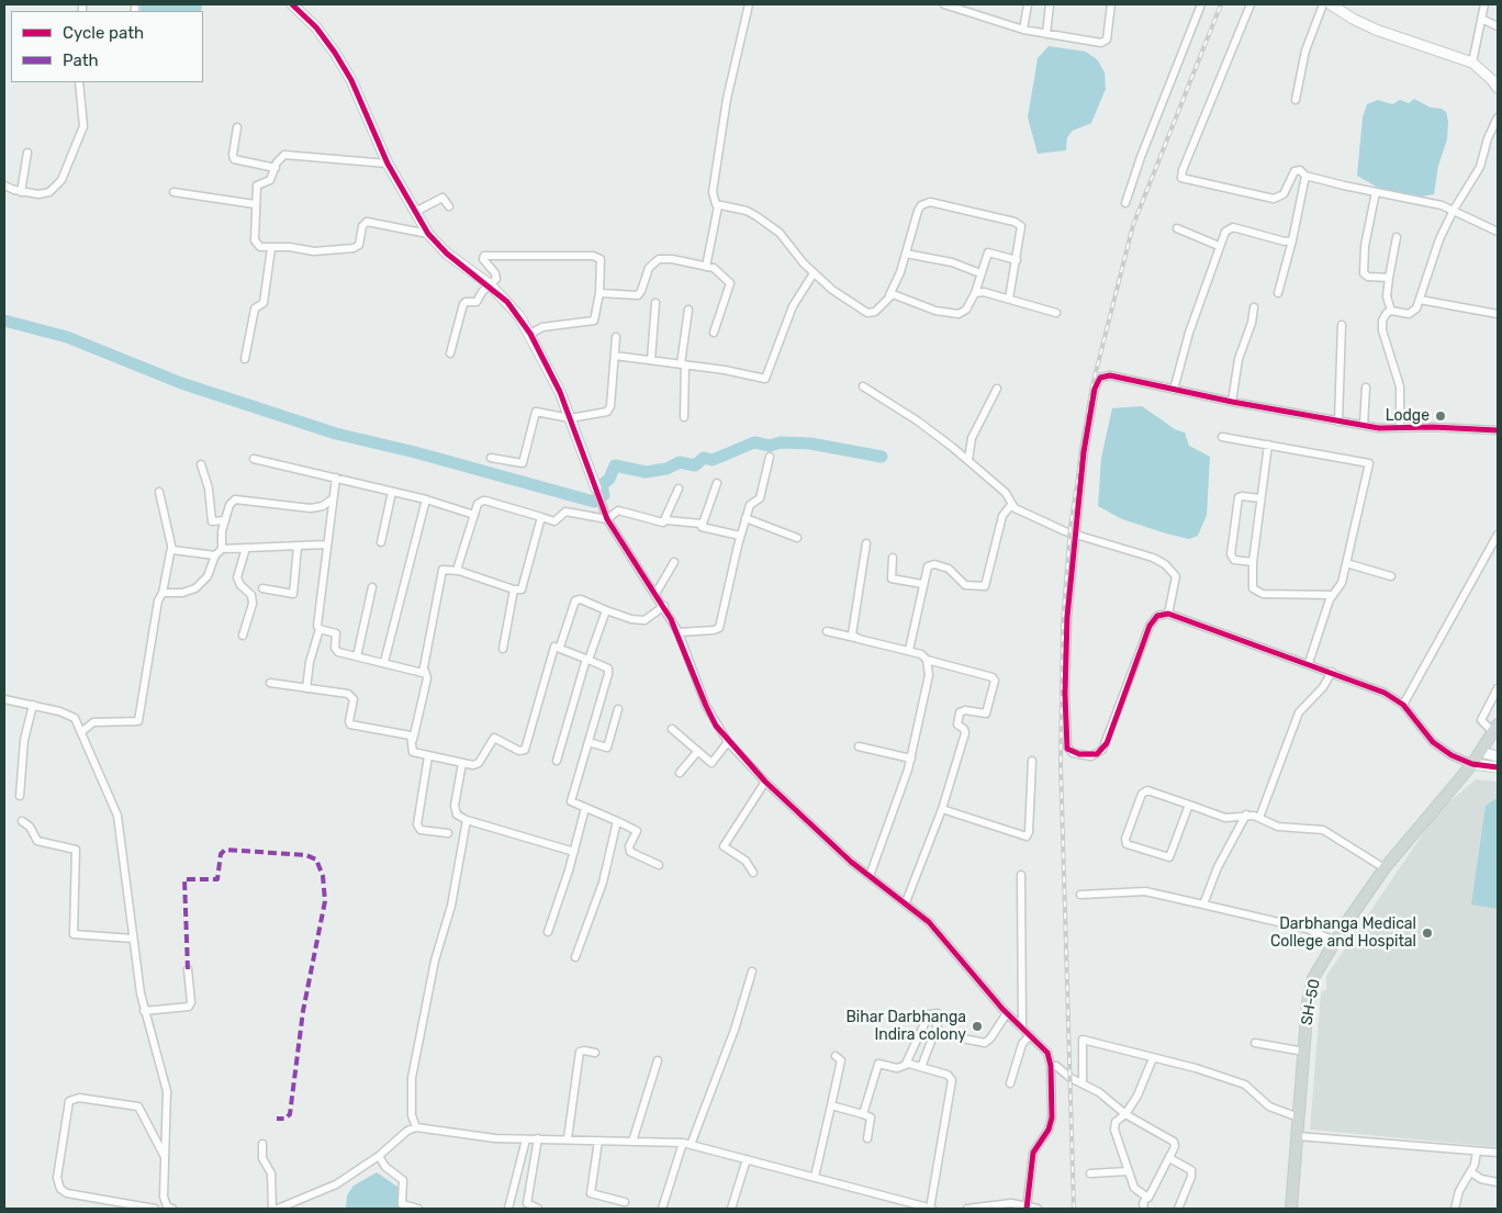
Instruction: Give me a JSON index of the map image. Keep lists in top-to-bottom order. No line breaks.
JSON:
{"streets":{"main road":["SH-50"]},"places":["Lodge","Darbhanga Medical College and Hospital","Bihar Darbhanga Indira colony"],"legend":["Cycle path","Path"]}
